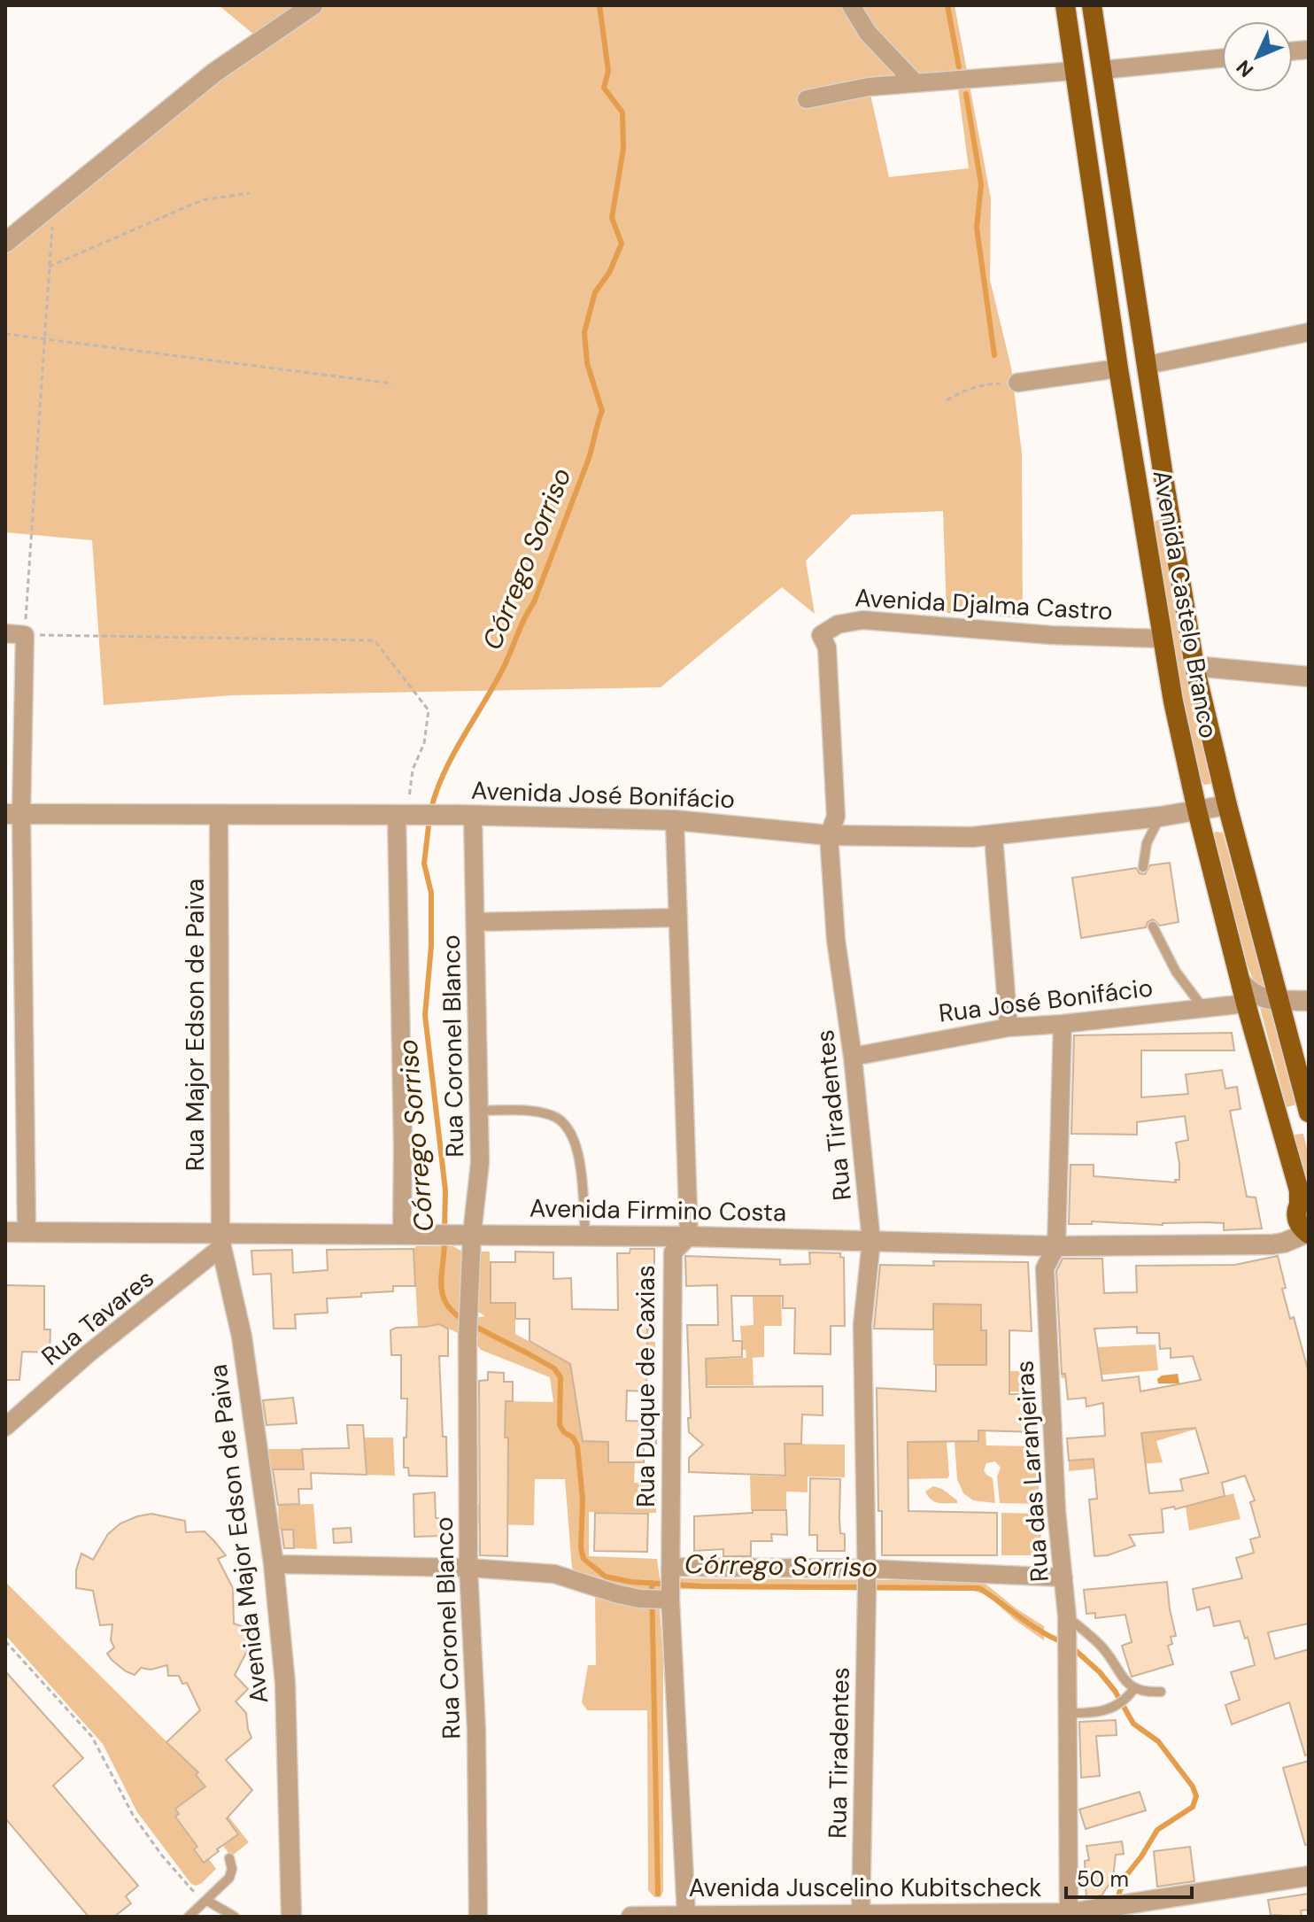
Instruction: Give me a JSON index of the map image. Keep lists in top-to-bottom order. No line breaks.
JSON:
{"streets":{"main road":["Avenida Castelo Branco"],"street":["Avenida Djalma Castro","Avenida José Bonifácio","Rua José Bonifácio","Rua Major Edson de Paiva","Rua Coronel Blanco","Rua Tiradentes","Avenida Firmino Costa","Rua Tavares","Rua Duque de Caxias","Rua das Laranjeiras","Avenida Major Edson de Paiva","Avenida Juscelino Kubitscheck"]},"crossings":[["Avenida Djalma Castro","Avenida Castelo Branco"],["Avenida Djalma Castro","Rua Tiradentes"],["Avenida Castelo Branco","Avenida José Bonifácio"],["Avenida Castelo Branco","Rua José Bonifácio"],["Avenida Castelo Branco","Avenida Firmino Costa"],["Avenida José Bonifácio","Rua Major Edson de Paiva"],["Avenida José Bonifácio","Rua Coronel Blanco"],["Avenida José Bonifácio","Rua Tiradentes"],["Rua José Bonifácio","Rua Tiradentes"],["Rua José Bonifácio","Rua das Laranjeiras"],["Rua Major Edson de Paiva","Avenida Firmino Costa"],["Rua Major Edson de Paiva","Rua Tavares"],["Rua Major Edson de Paiva","Avenida Major Edson de Paiva"],["Rua Coronel Blanco","Avenida Firmino Costa"],["Rua Tiradentes","Avenida Firmino Costa"],["Rua Tiradentes","Avenida Juscelino Kubitscheck"],["Avenida Firmino Costa","Rua Tavares"],["Avenida Firmino Costa","Rua Duque de Caxias"],["Avenida Firmino Costa","Rua das Laranjeiras"],["Avenida Firmino Costa","Avenida Major Edson de Paiva"],["Rua Tavares","Avenida Major Edson de Paiva"],["Rua Duque de Caxias","Avenida Juscelino Kubitscheck"],["Rua das Laranjeiras","Avenida Juscelino Kubitscheck"]],"water":["Córrego Sorriso"],"scale_bar":"50 m","north":"bottom left"}
